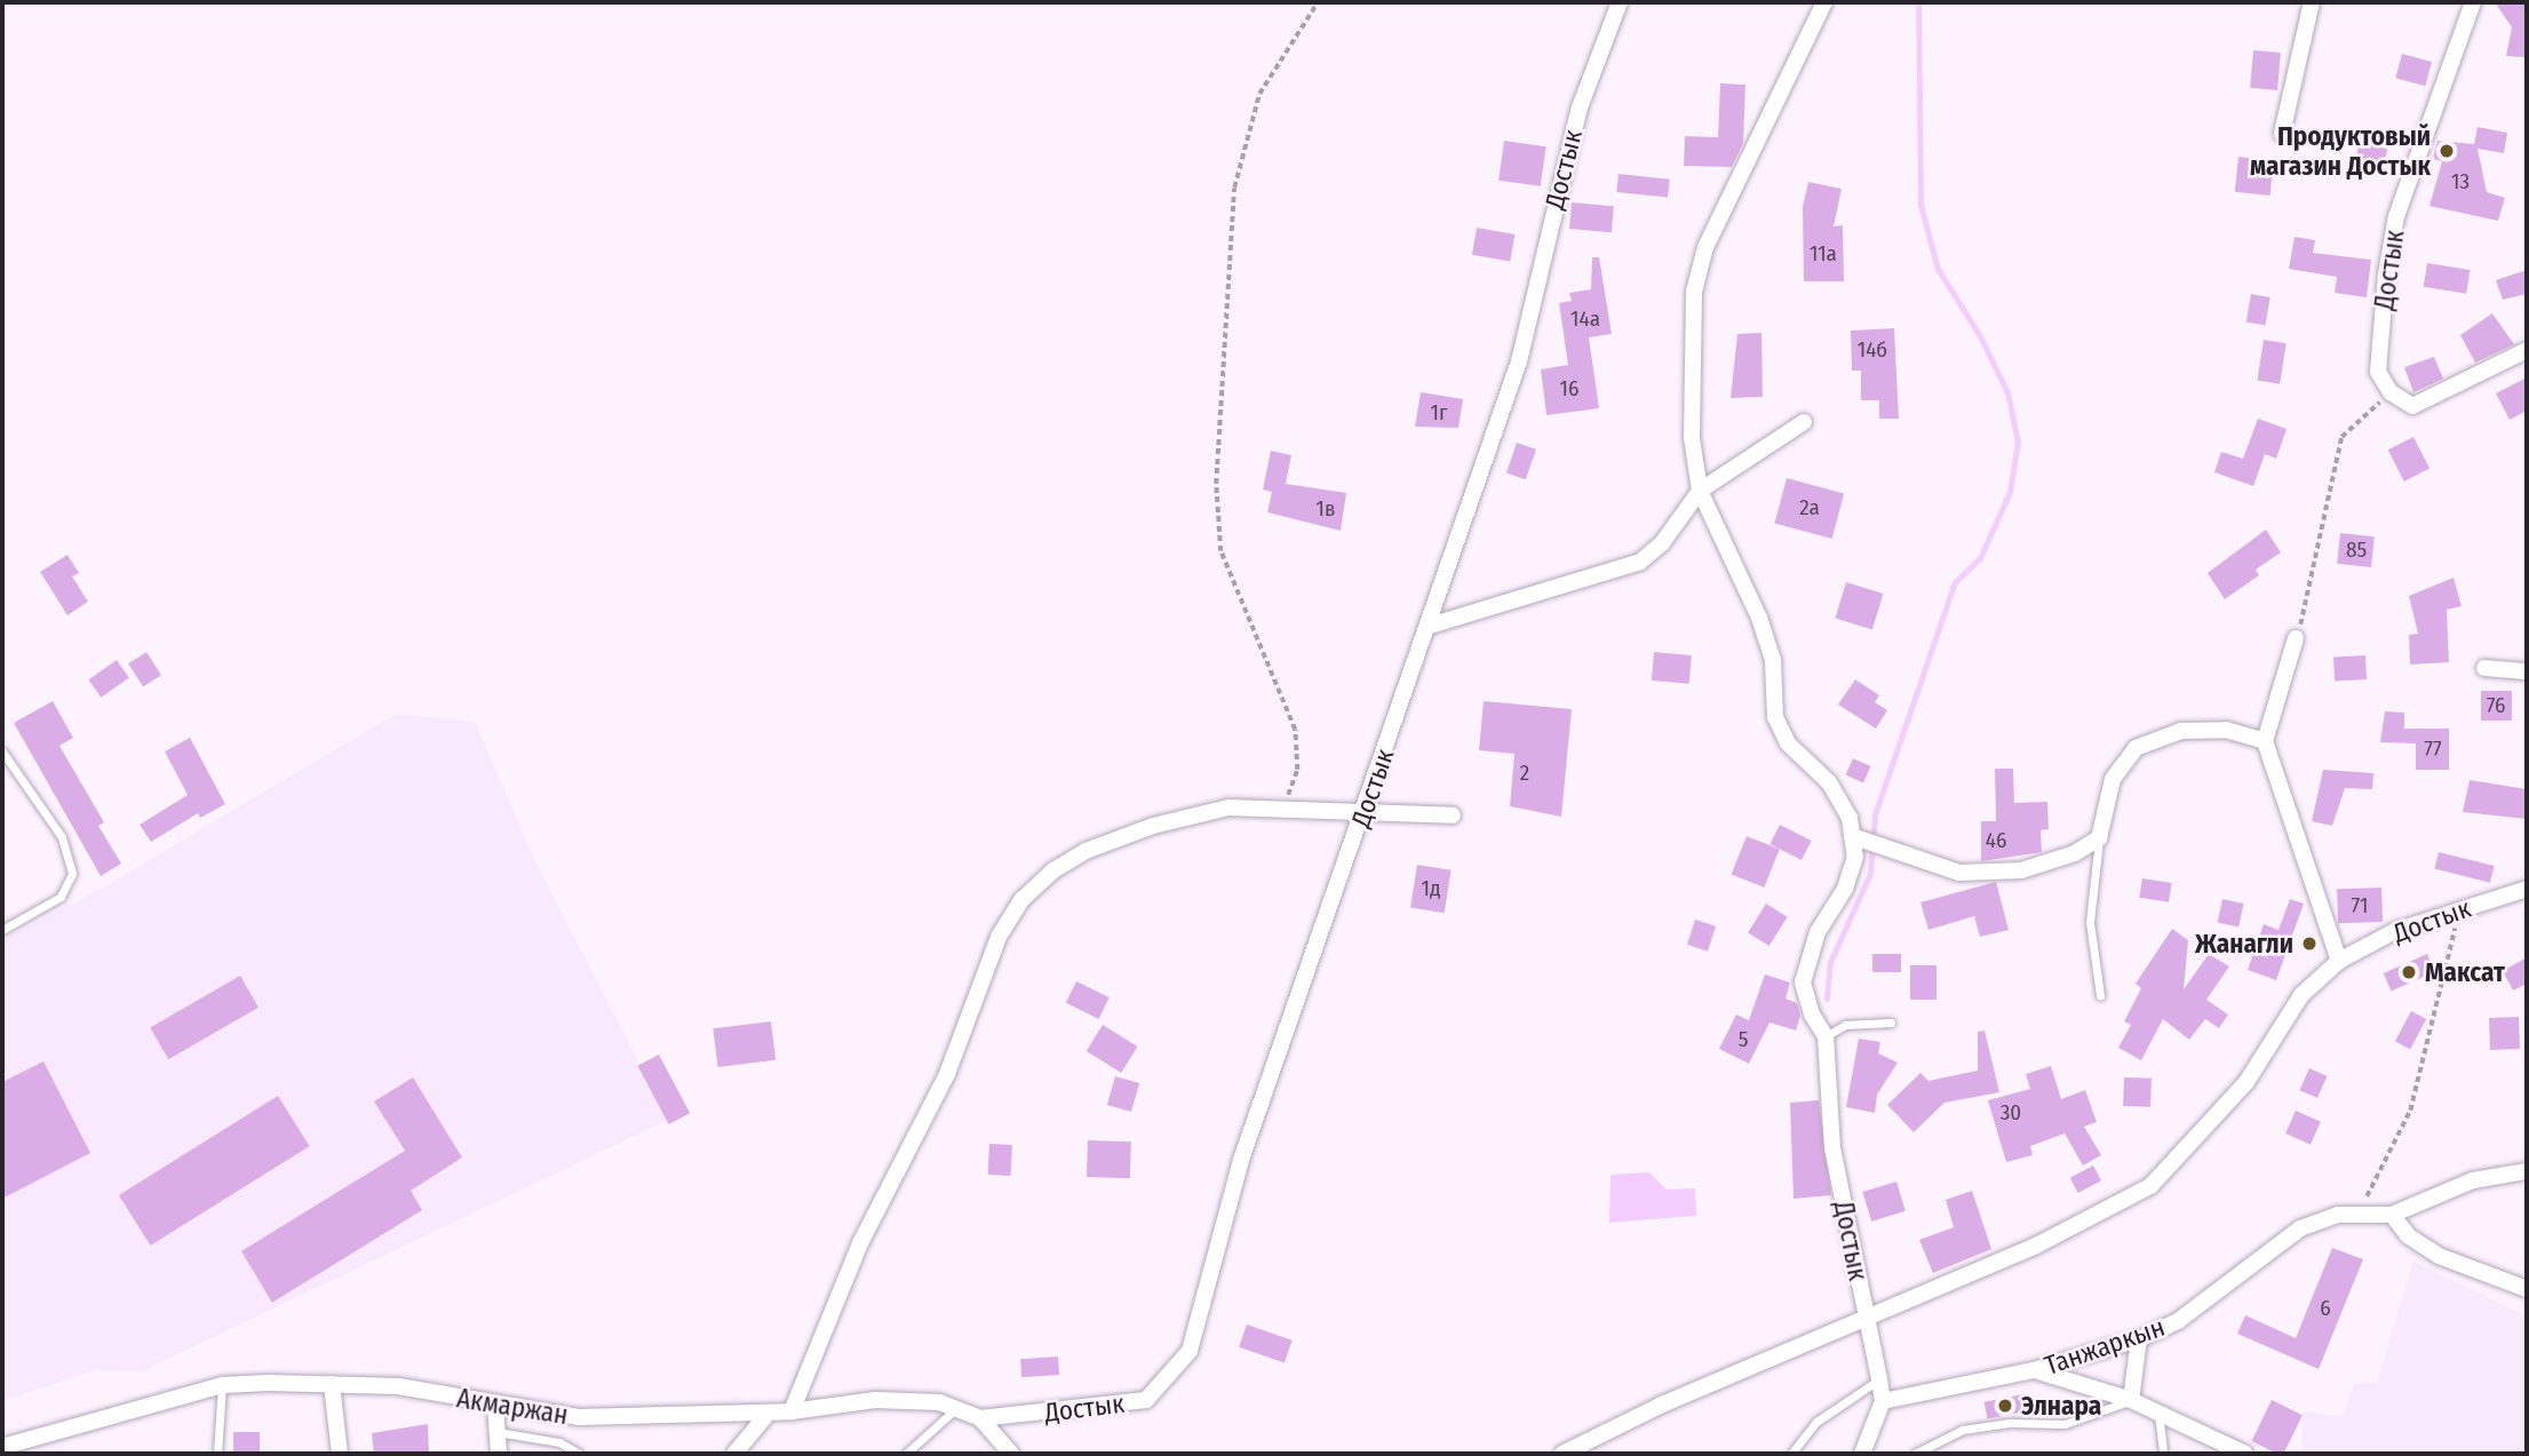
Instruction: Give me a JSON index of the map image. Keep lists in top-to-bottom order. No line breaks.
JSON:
{"streets":{"street":["Достык","Танжаркын","Акмаржан"]},"crossings":[["Достык","Акмаржан"]],"places":["Продуктовый магазин Достык","Жанагли","Максат","Элнара"],"house_numbers":["13","11а","14а","14б","16","1г","2а","1в","85","76","77","2","46","1д","71","5","30","6"]}
